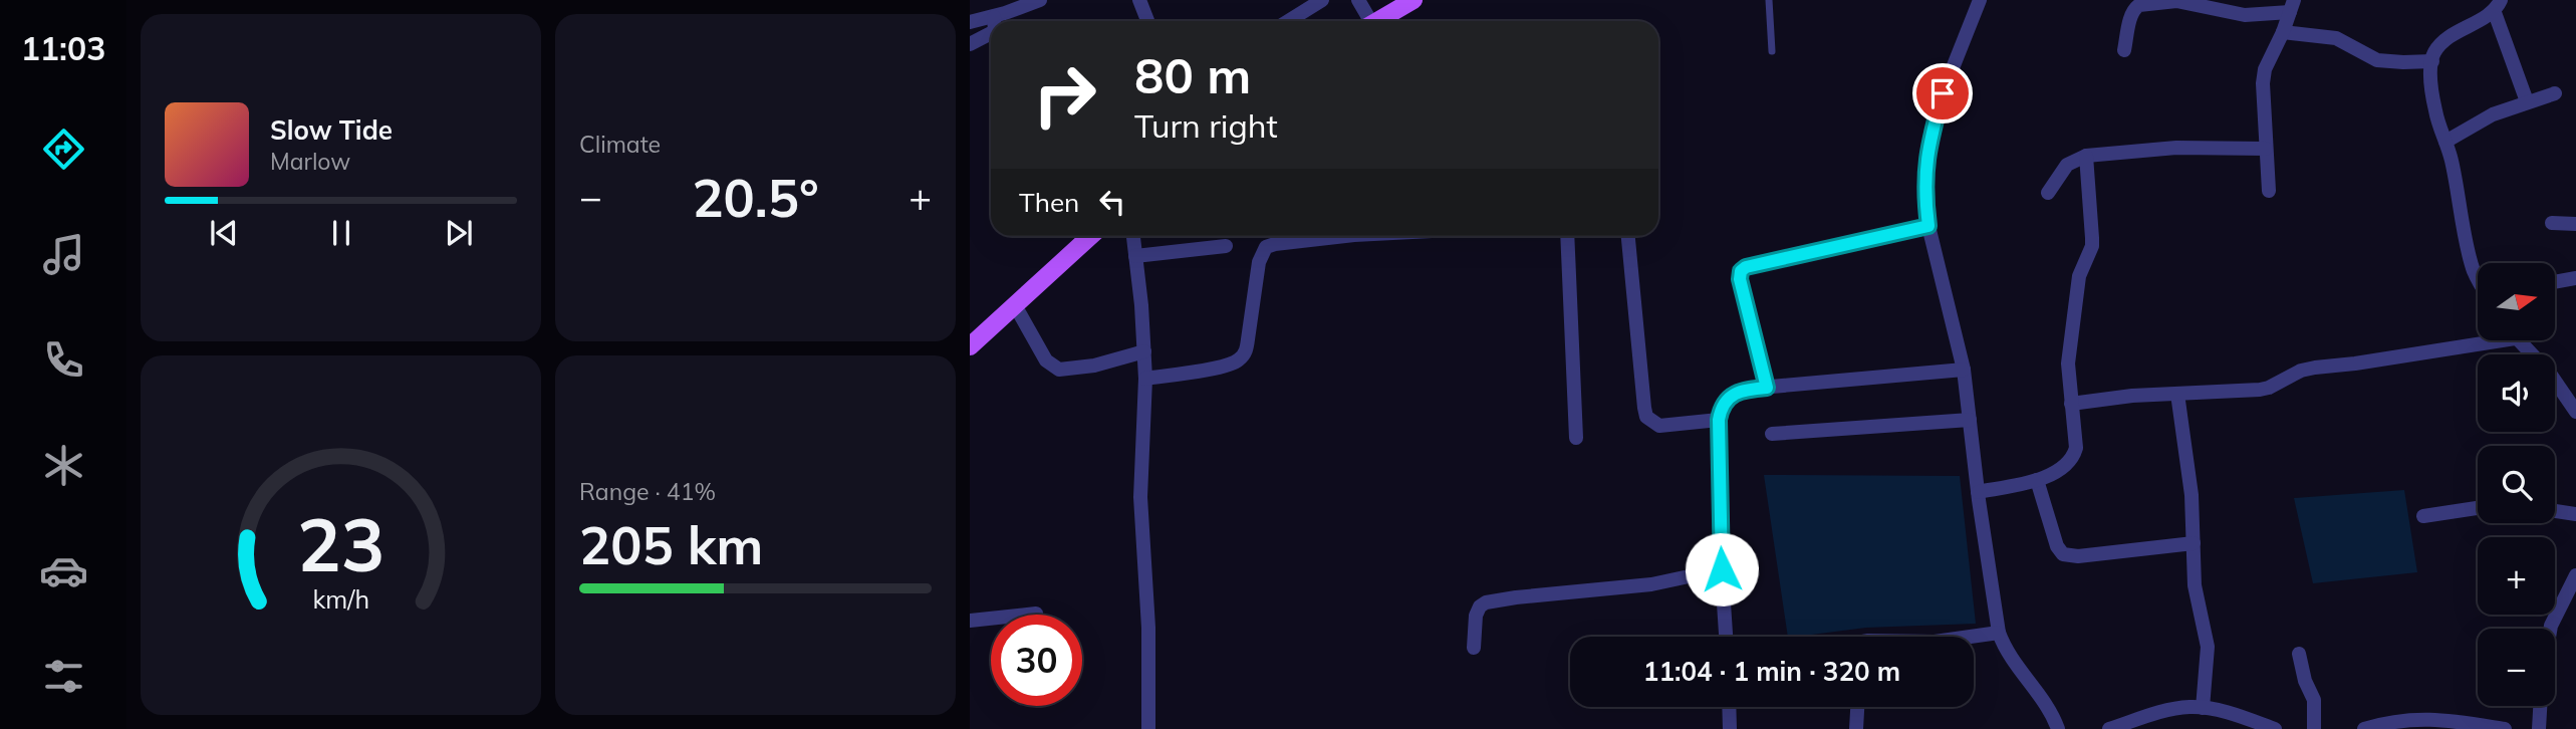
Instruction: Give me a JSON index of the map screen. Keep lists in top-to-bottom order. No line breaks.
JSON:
{"north":"right","page":{"tabs":"11:03","tile":["Climate",["Range · 41%","205 km"]],"turn":["80 m","Turn right"],"song":["Slow Tide","Marlow"],"heat":["−","20.5°","+"],"then":"Then","map_buttons":["+","−"],"limit":"30","trip":"11:04 · 1 min · 320 m","gauge":["23","km/h"]}}
